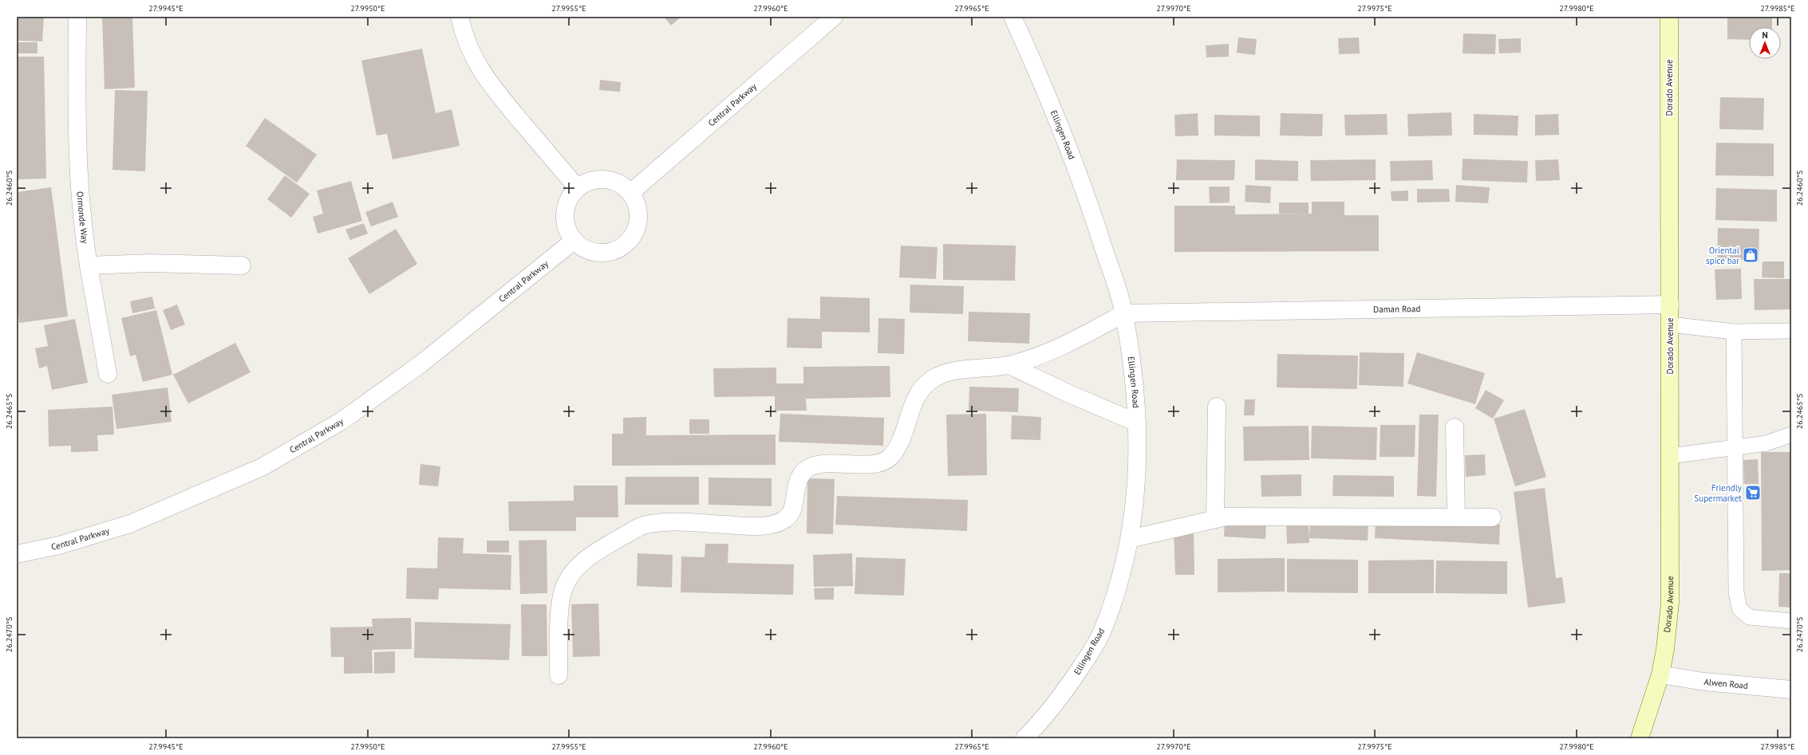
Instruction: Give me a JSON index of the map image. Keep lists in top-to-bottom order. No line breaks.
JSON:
{"streets":{"street":["Dorado Avenue","Central Parkway","Ellingen Road","Ormonde Way","Daman Road","Alwen Road"]},"crossings":[["Dorado Avenue","Daman Road"],["Dorado Avenue","Alwen Road"],["Ellingen Road","Daman Road"]],"places":{"shop":["Oriental spice bar"],"supermarket":["Friendly Supermarket"]},"north":"top","coordinates":["27.9945°E","27.9950°E","27.9955°E","27.9960°E","27.9965°E","27.9970°E","27.9975°E","27.9980°E","27.9985°E","26.2460°S","26.2465°S","26.2470°S"]}
